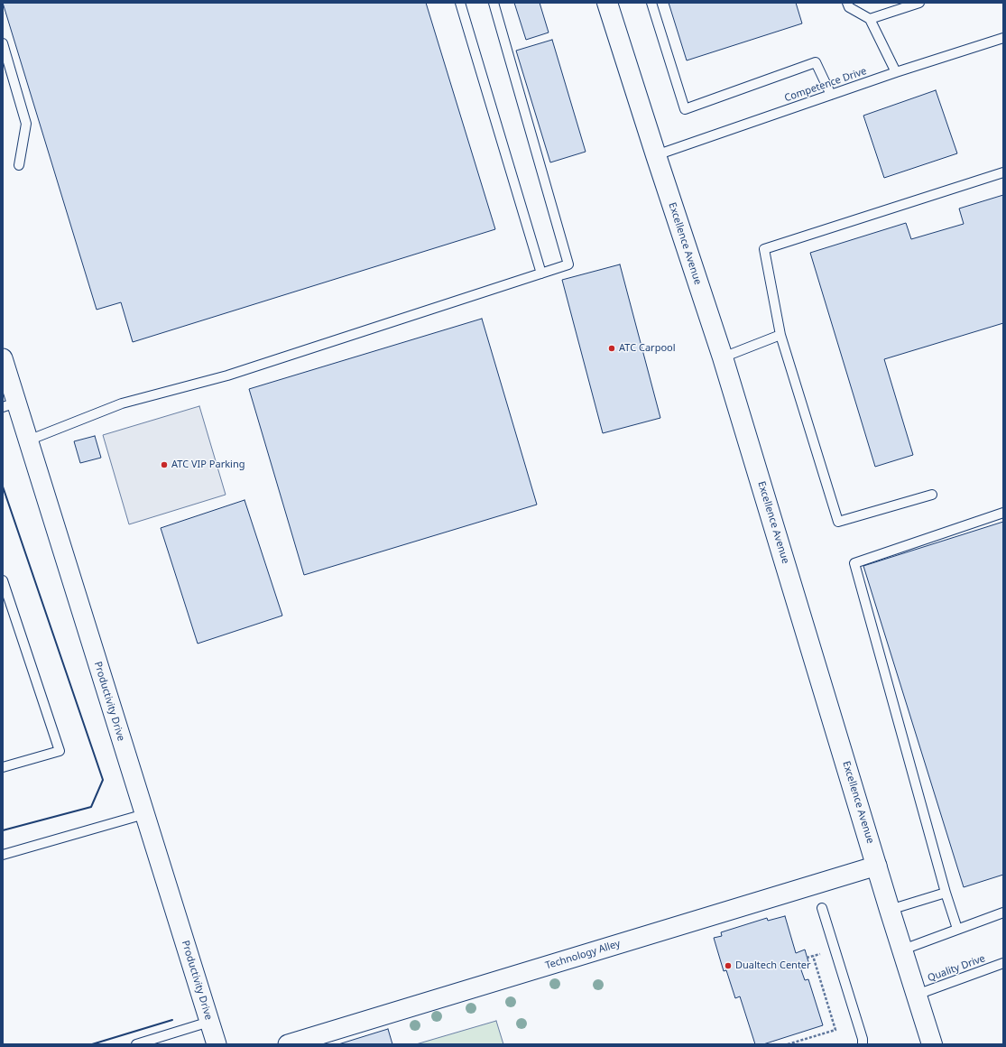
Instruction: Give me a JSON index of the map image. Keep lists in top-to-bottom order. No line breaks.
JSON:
{"streets":{"street":["Excellence Avenue","Productivity Drive","Technology Alley"],"lane":["Competence Drive","Quality Drive"]},"crossings":[["Competence Drive","Excellence Avenue"],["Excellence Avenue","Technology Alley"],["Excellence Avenue","Quality Drive"]],"places":["ATC Carpool","ATC VIP Parking","Dualtech Center"]}
